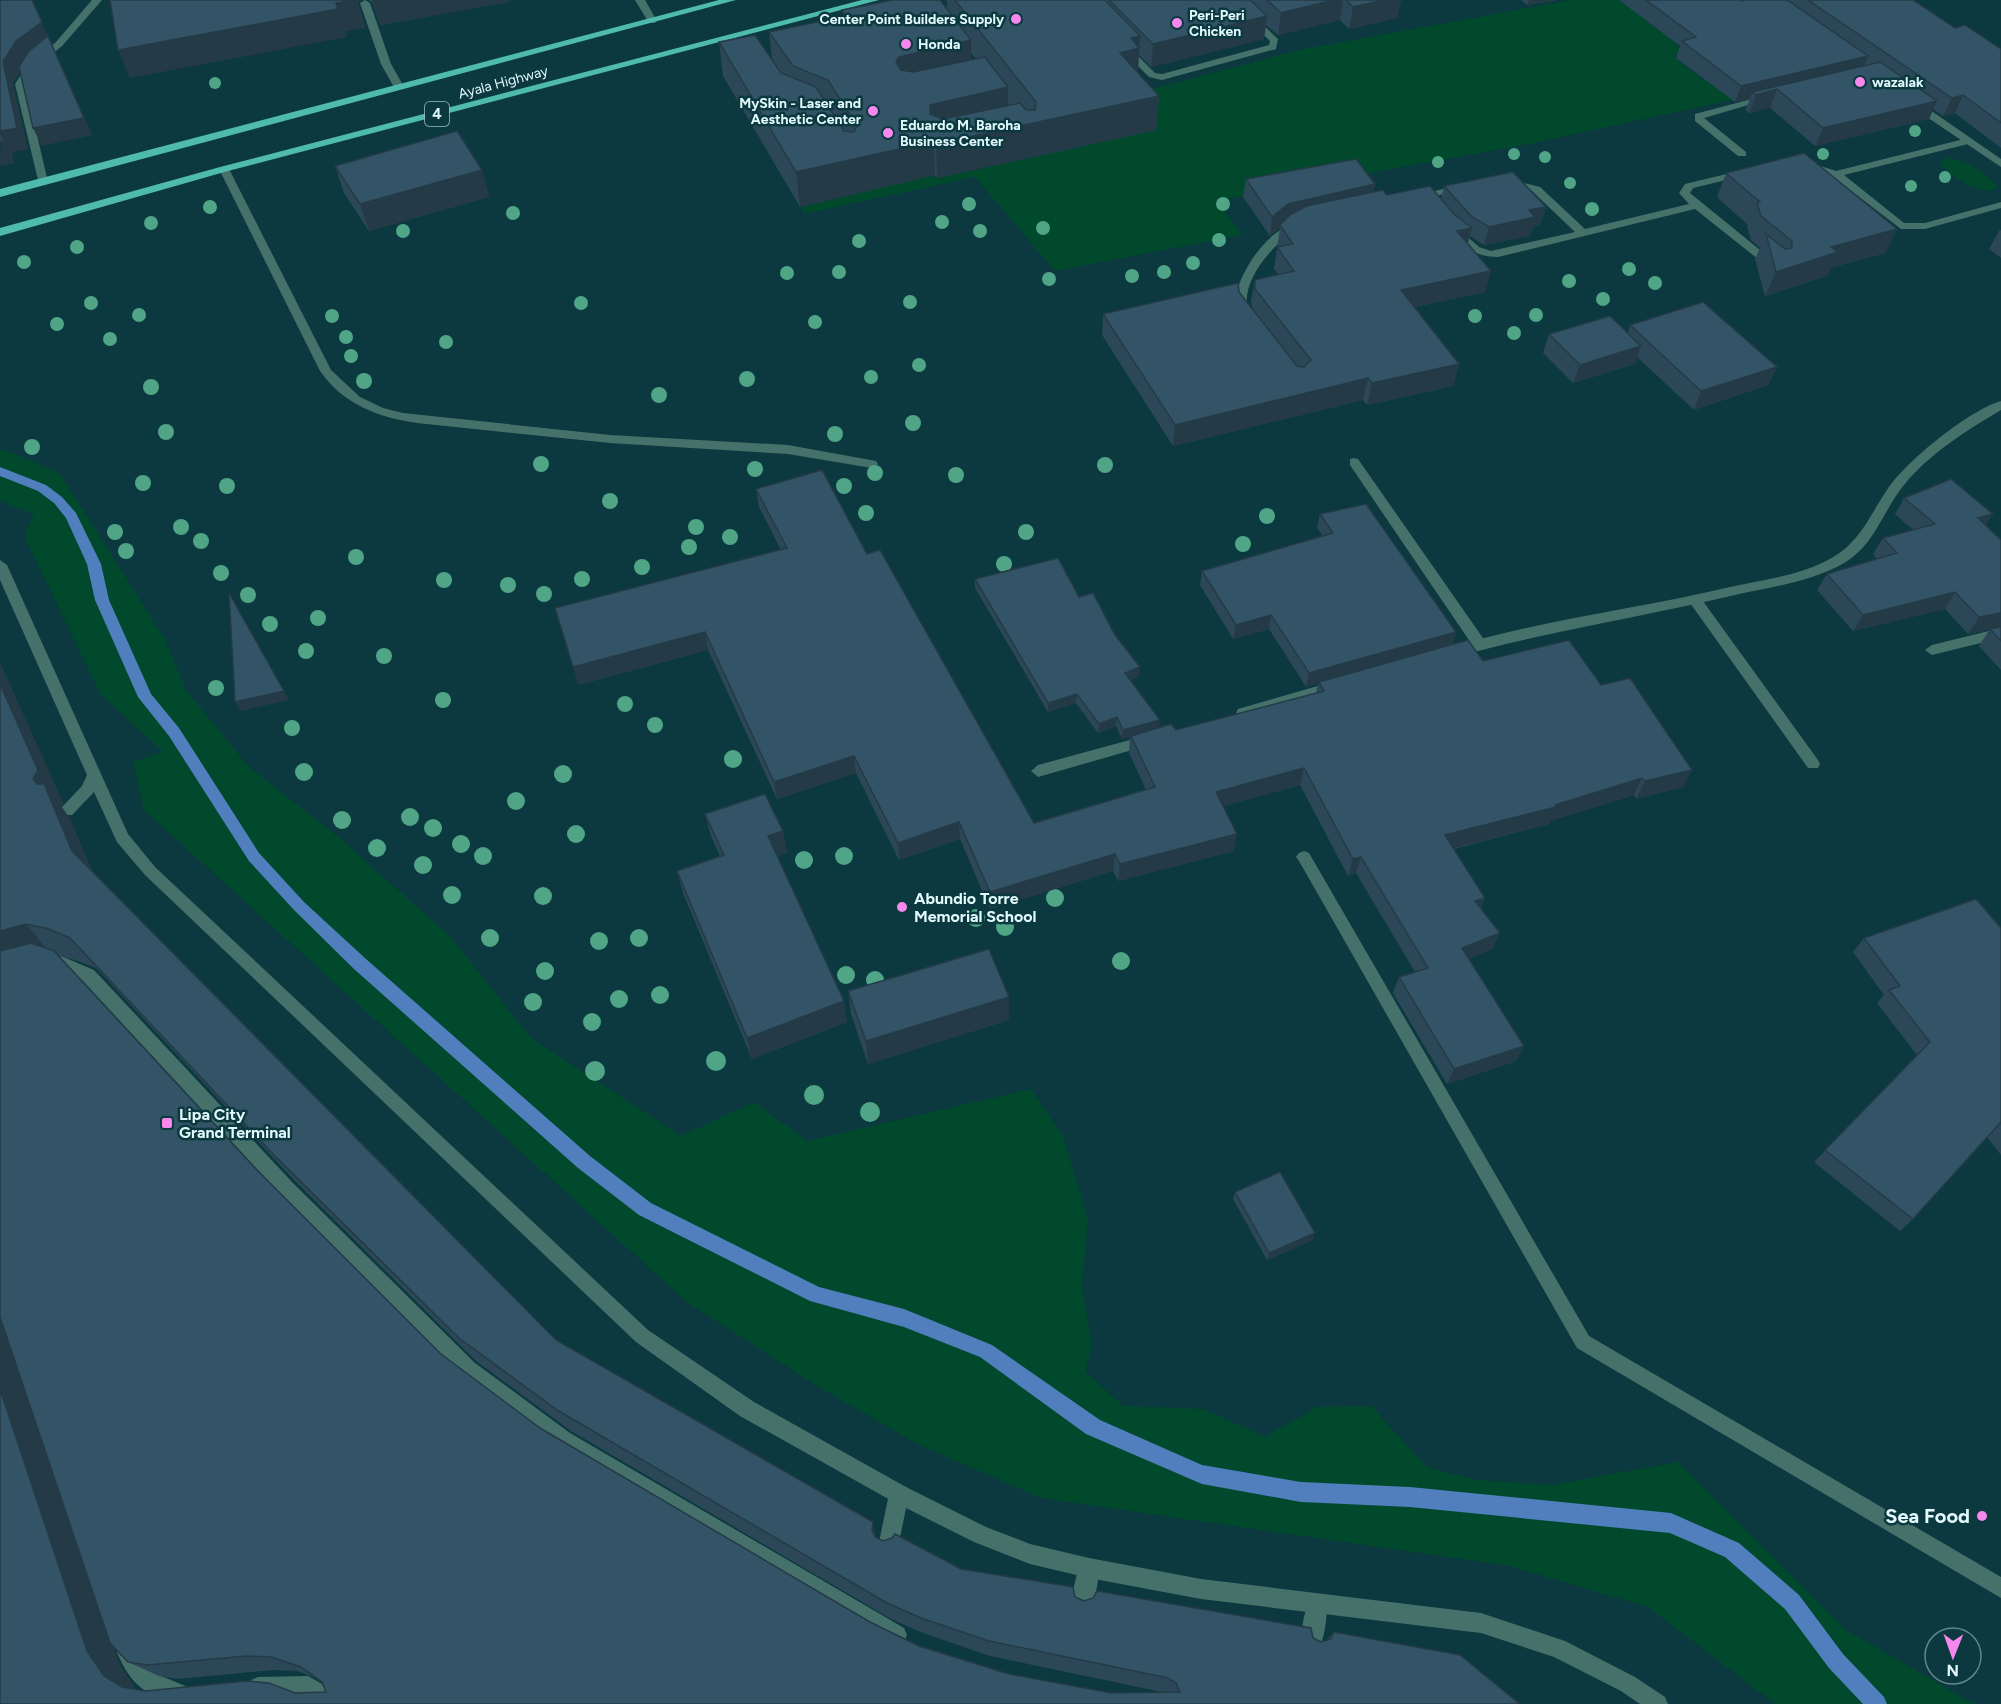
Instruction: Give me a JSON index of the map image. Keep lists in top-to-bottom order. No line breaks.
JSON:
{"streets":{"highway":["Ayala Highway","4"]},"places":{"other":["Center Point Builders Supply","Peri-Peri Chicken","Honda","wazalak","MySkin - Laser and Aesthetic Center","Eduardo M. Baroha Business Center","Abundio Torre Memorial School","Sea Food"],"transit":["Lipa City Grand Terminal"]},"north":"bottom"}
